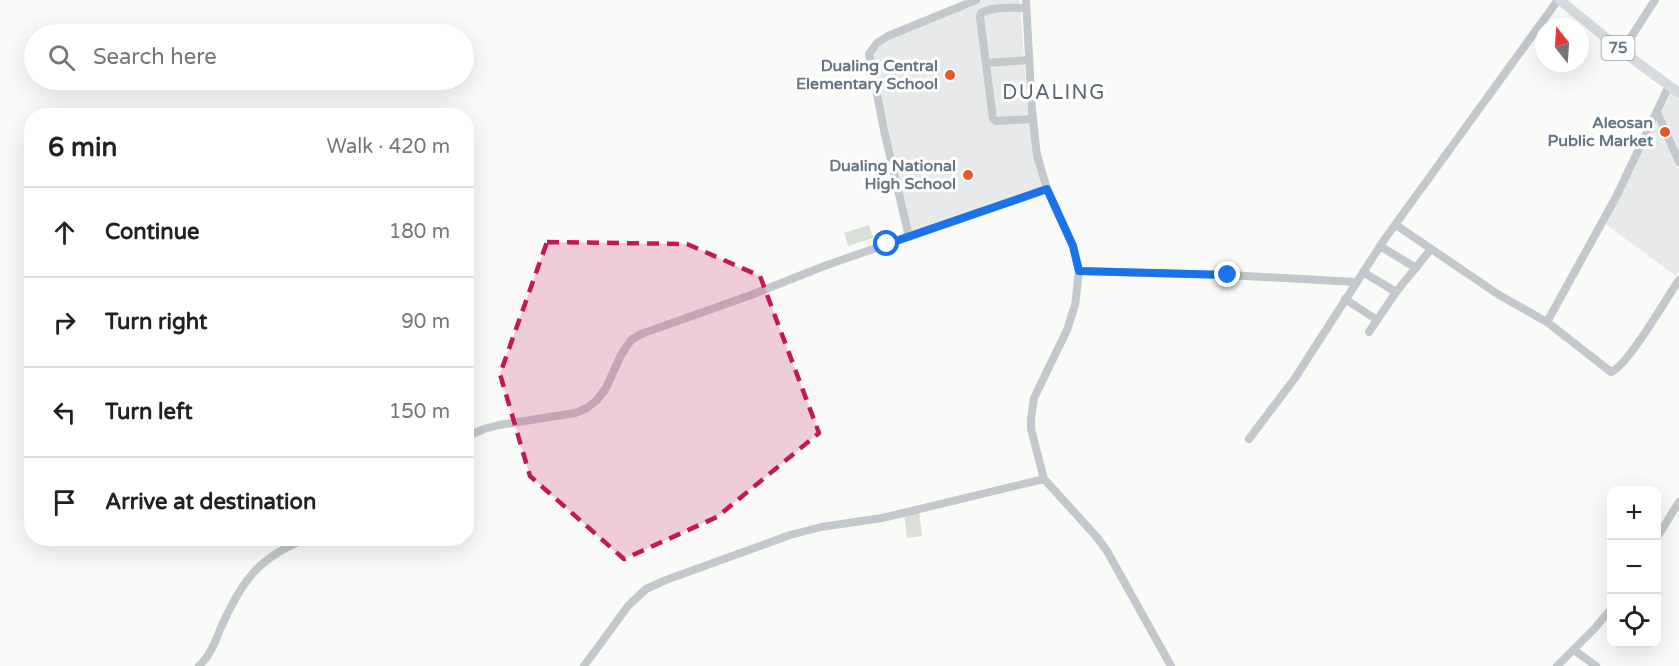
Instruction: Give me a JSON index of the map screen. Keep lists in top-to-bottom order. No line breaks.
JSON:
{"streets":{"highway":["75"]},"districts":["DUALING"],"places":["Dualing Central Elementary School","Aleosan Public Market","Dualing National High School"],"north":"top","page":{"search":"Search here","heading":["6 min","Walk · 420 m"],"list":[["Continue","180 m"],["Turn right","90 m"],["Turn left","150 m"],"Arrive at destination"],"map_buttons":["+","−"]}}
